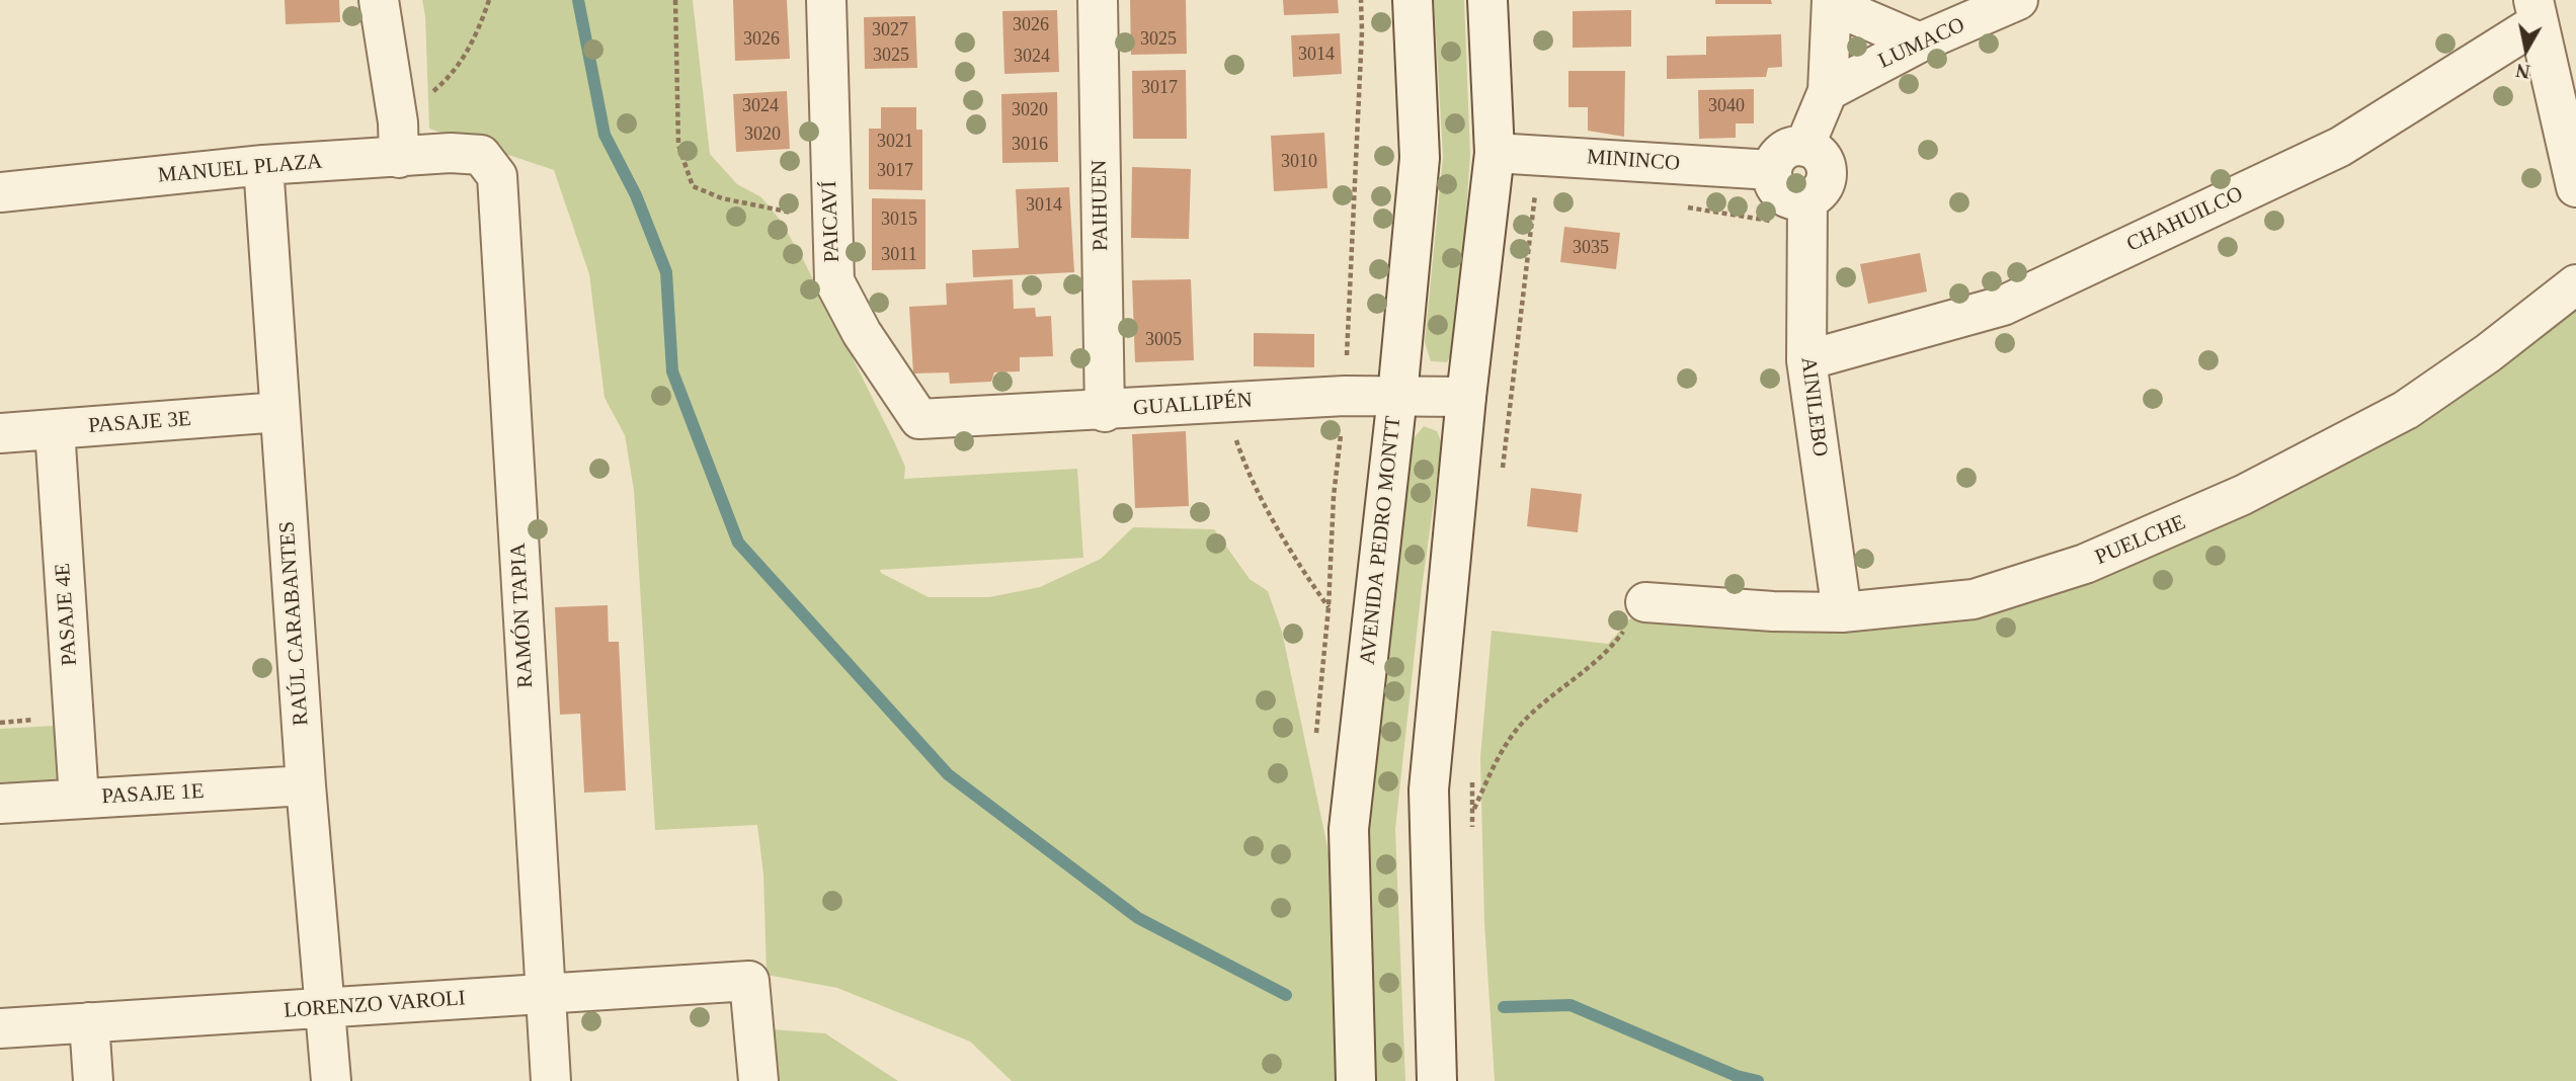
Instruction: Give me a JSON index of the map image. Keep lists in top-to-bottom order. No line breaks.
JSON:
{"streets":{"street":["LUMACO","MININCO","MANUEL PLAZA","PAIHUEN","CHAHUILCO","PAICAVÍ","GUALLIPÉN","AINILEBO","PASAJE 3E","AVENIDA PEDRO MONTT","PUELCHE","PASAJE 4E","RAMÓN TAPIA","RAÚL CARABANTES","PASAJE 1E","LORENZO VAROLI"]},"crossings":[["MININCO","AINILEBO"],["MANUEL PLAZA","RAMÓN TAPIA"],["MANUEL PLAZA","RAÚL CARABANTES"],["PAIHUEN","GUALLIPÉN"],["CHAHUILCO","AINILEBO"],["PAICAVÍ","GUALLIPÉN"],["GUALLIPÉN","AVENIDA PEDRO MONTT"],["AINILEBO","PUELCHE"],["PASAJE 3E","PASAJE 4E"],["PASAJE 3E","RAÚL CARABANTES"],["PASAJE 4E","PASAJE 1E"],["RAMÓN TAPIA","LORENZO VAROLI"],["RAÚL CARABANTES","PASAJE 1E"],["RAÚL CARABANTES","LORENZO VAROLI"]],"house_numbers":["3026","3027","3026","3025","3014","3025","3024","3017","3024","3040","3020","3020","3021","3016","3010","3017","3014","3015","3035","3011","3005"],"north":"bottom"}
